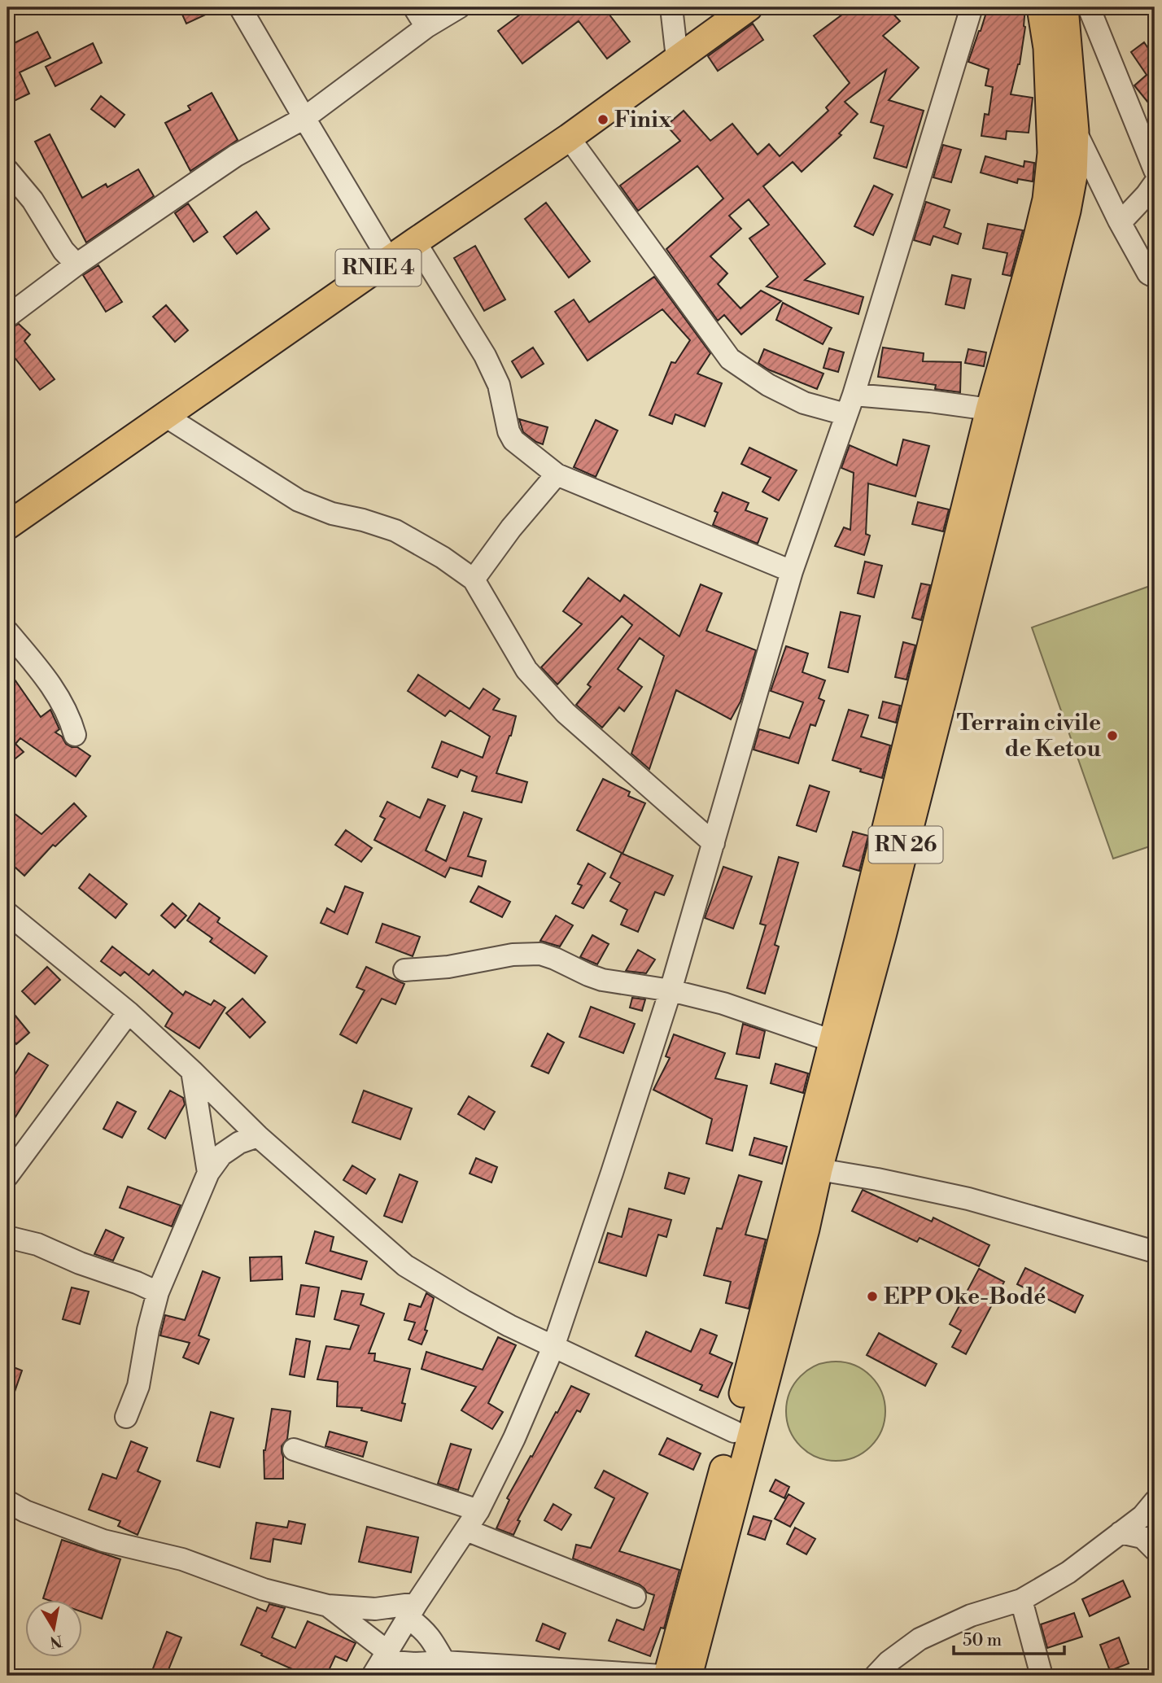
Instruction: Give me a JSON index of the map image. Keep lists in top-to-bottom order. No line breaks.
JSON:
{"streets":{"main road":["RNIE 4","RN 26"]},"places":["Finix","Terrain civile de Ketou","EPP Oke-Bodé"],"scale_bar":"50 m","north":"bottom"}
